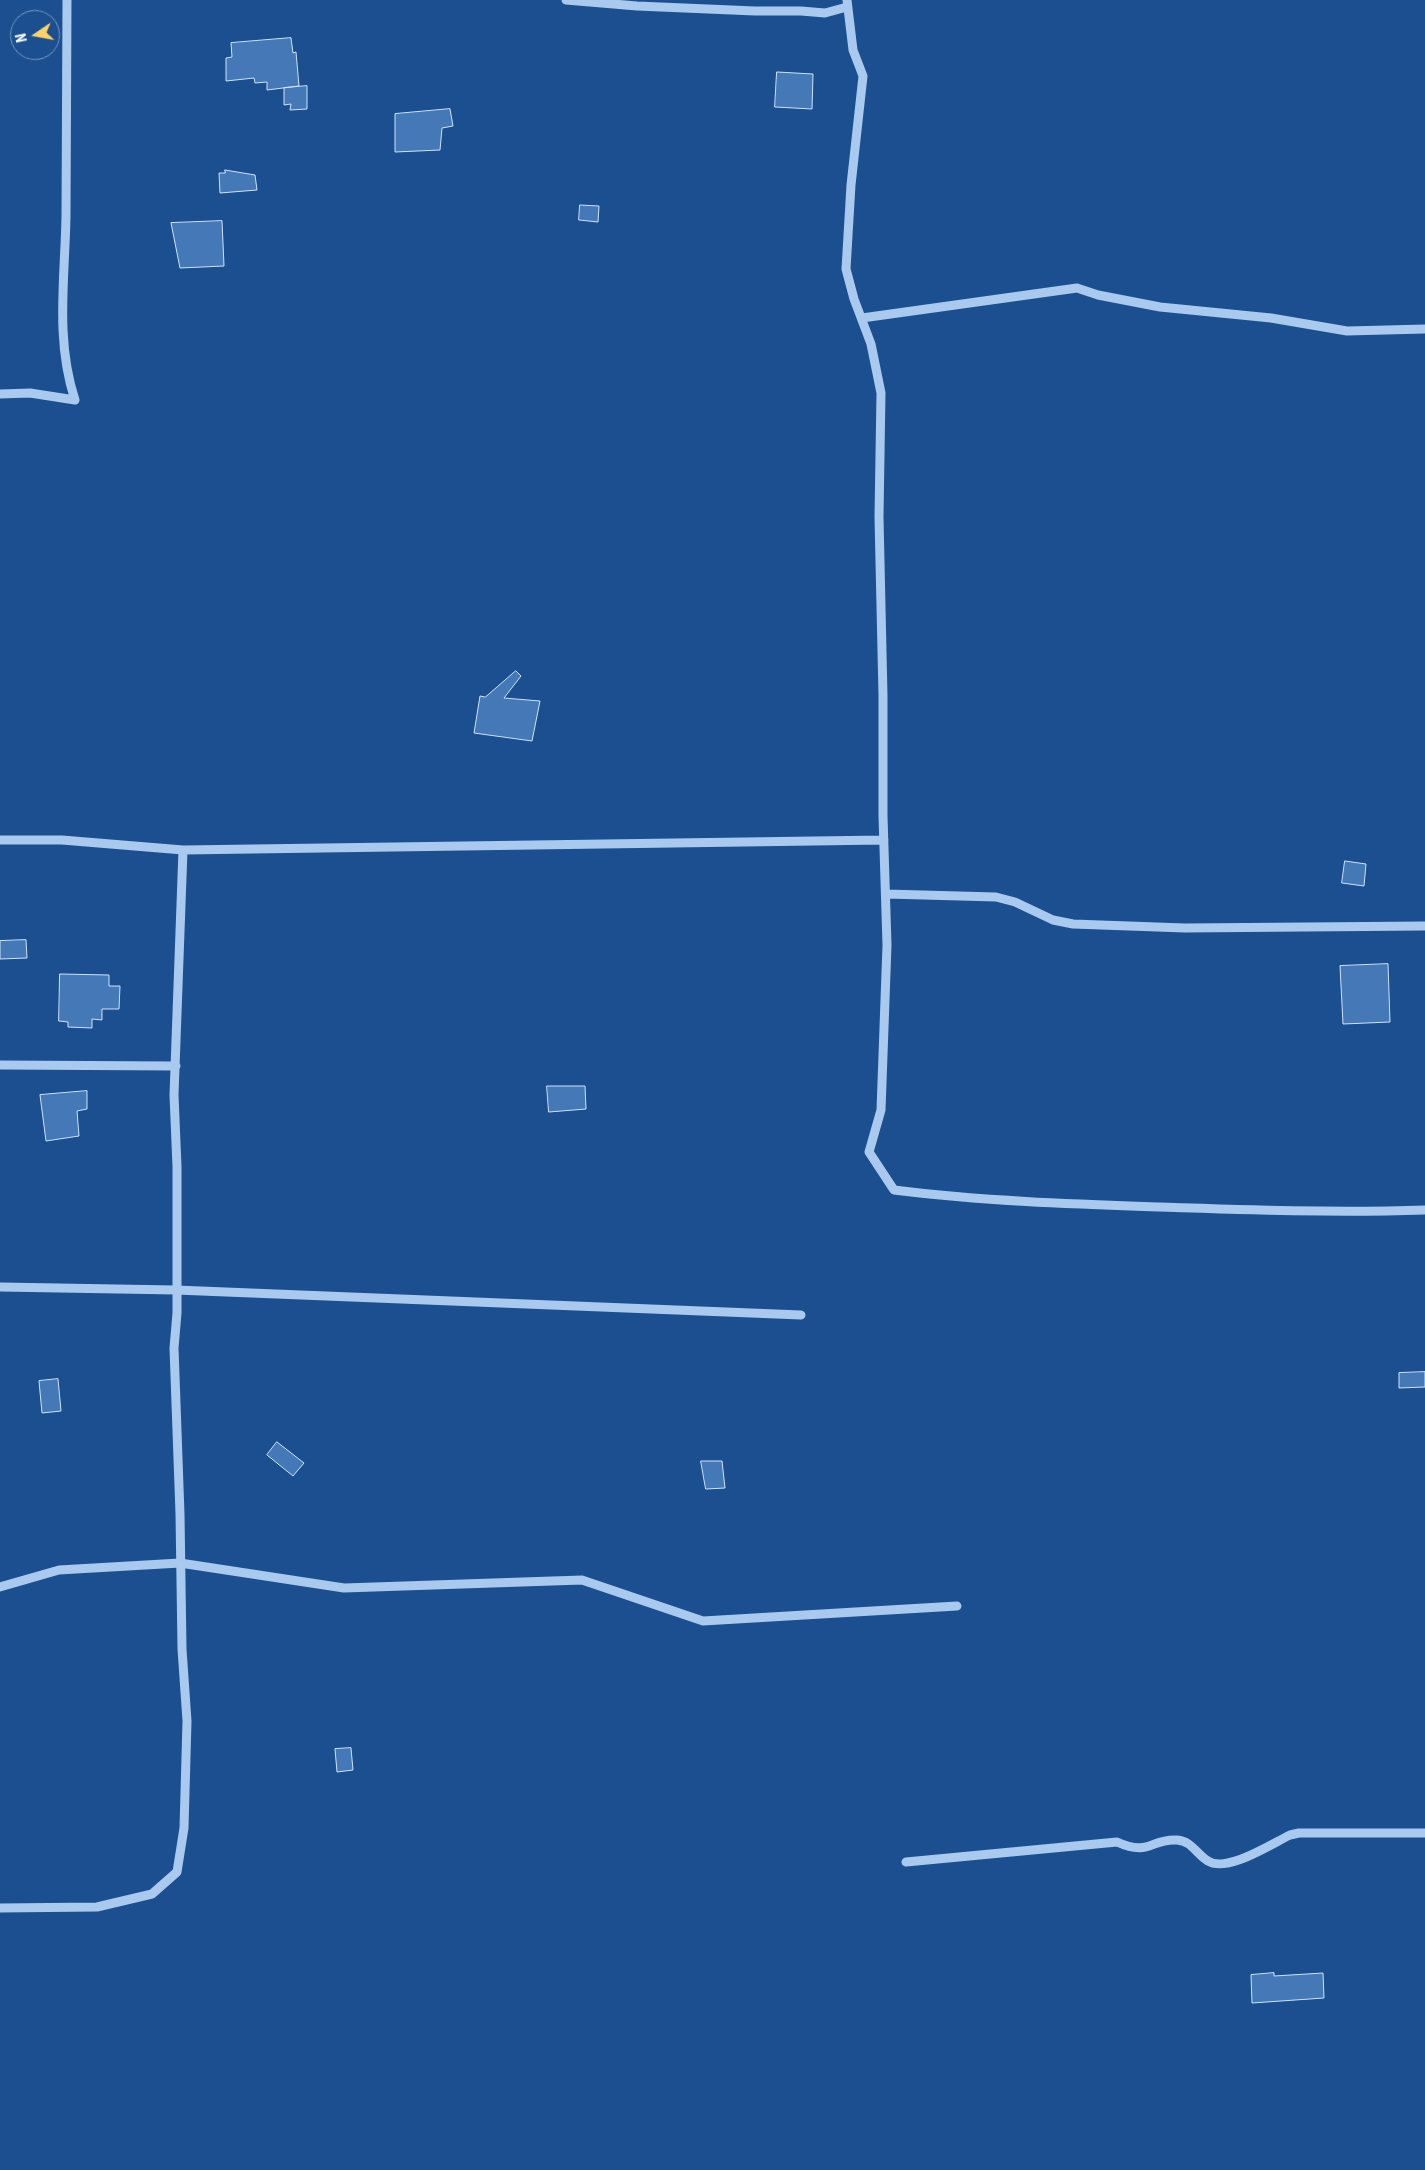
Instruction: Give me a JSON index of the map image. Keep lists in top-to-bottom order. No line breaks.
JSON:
{"north":"left"}
